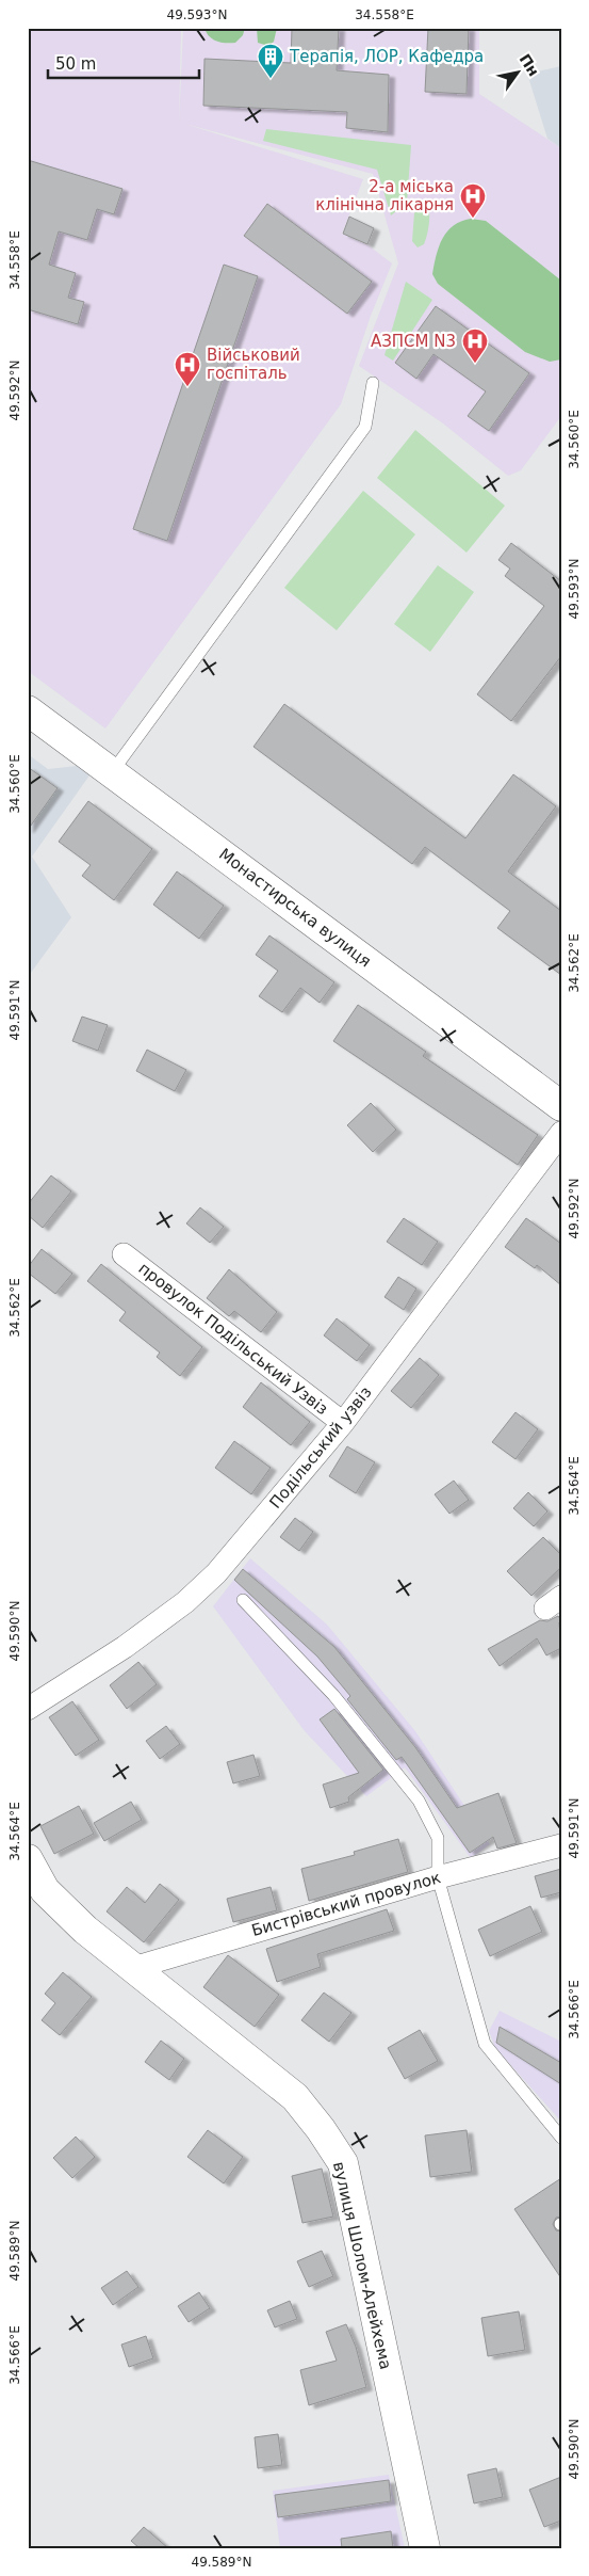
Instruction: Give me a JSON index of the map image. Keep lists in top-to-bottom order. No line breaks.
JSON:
{"streets":{"main road":["Монастирська вулиця","вулиця Шолом-Алейхема"],"street":["провулок Подільський Узвіз","Подільський узвіз","Бистрівський провулок"]},"crossings":[["провулок Подільський Узвіз","Подільський узвіз"],["Бистрівський провулок","вулиця Шолом-Алейхема"]],"places":{"building":["Терапія, ЛОР, Кафедра"],"hospital":["2-а міська клінічна лікарня","АЗПСМ N3","Військовий госпіталь"]},"scale_bar":"50 m","north":"top right","coordinates":["49.593°N","34.558°E","49.592°N","34.560°E","34.562°E","49.591°N","34.564°E","49.590°N","34.566°E","49.589°N"]}
